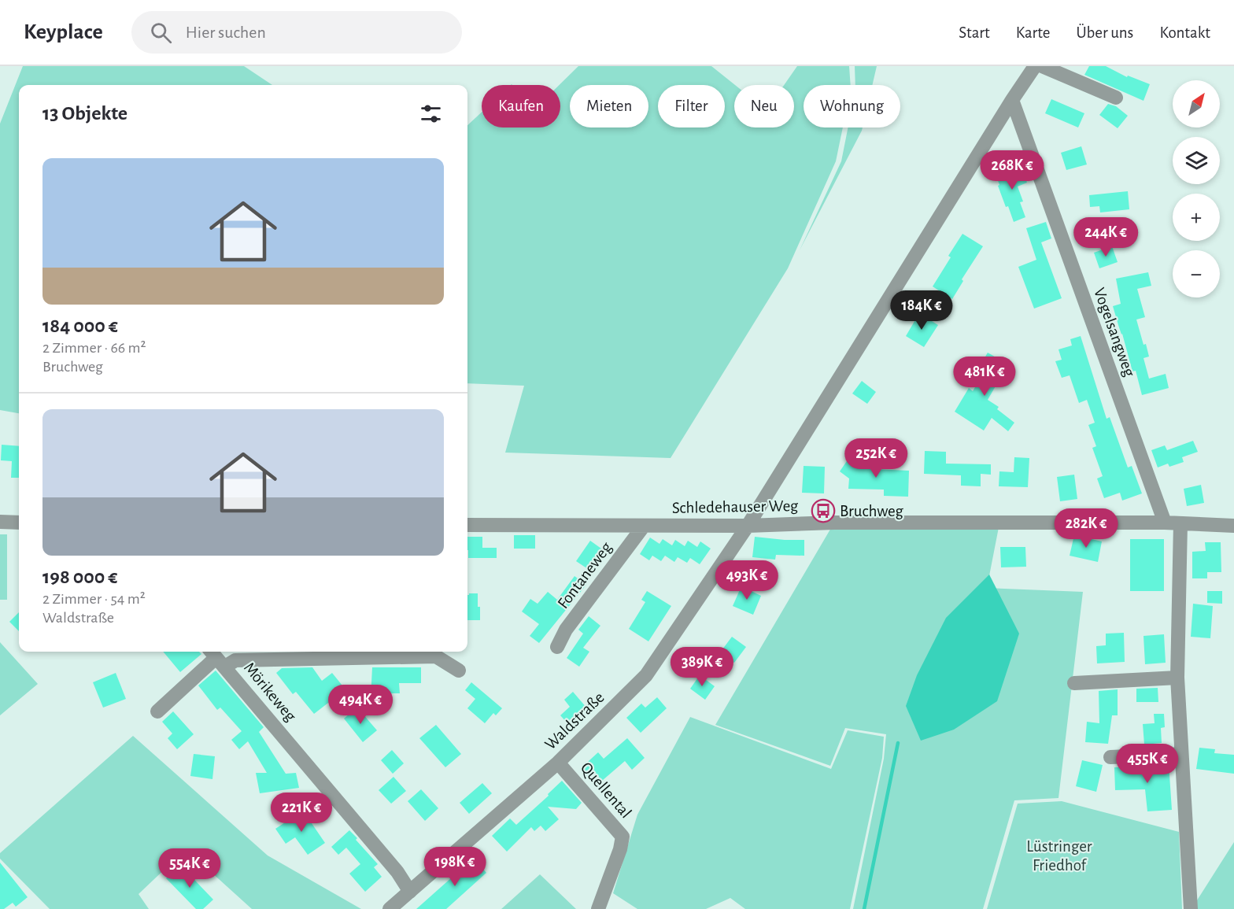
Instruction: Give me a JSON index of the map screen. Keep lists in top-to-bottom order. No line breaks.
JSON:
{"streets":{"street":["Vogelsangweg","Schledehauser Weg","Fontaneweg","Mörikeweg","Waldstraße","Quellental"]},"crossings":[["Vogelsangweg","Schledehauser Weg"],["Schledehauser Weg","Fontaneweg"],["Schledehauser Weg","Waldstraße"],["Mörikeweg","Waldstraße"],["Waldstraße","Quellental"]],"parks":["Lüstringer Friedhof"],"places":{"bus stop":["Bruchweg"]},"north":"top right","page":{"header":"Keyplace","search":"Hier suchen","nav":["Start","Karte","Über uns","Kontakt"],"map_buttons":["+","−"],"chip":["Kaufen","Mieten","Filter","Neu","Wohnung"],"heading":"13 Objekte","list":[{"name":"184 000 €","note":"2 Zimmer · 66 m² · Bruchweg"},{"name":"198 000 €","note":"2 Zimmer · 54 m² · Waldstraße"}],"price":["268K €","244K €","184K €","481K €","252K €","282K €","493K €","389K €","494K €","455K €","221K €","198K €","554K €"]}}
